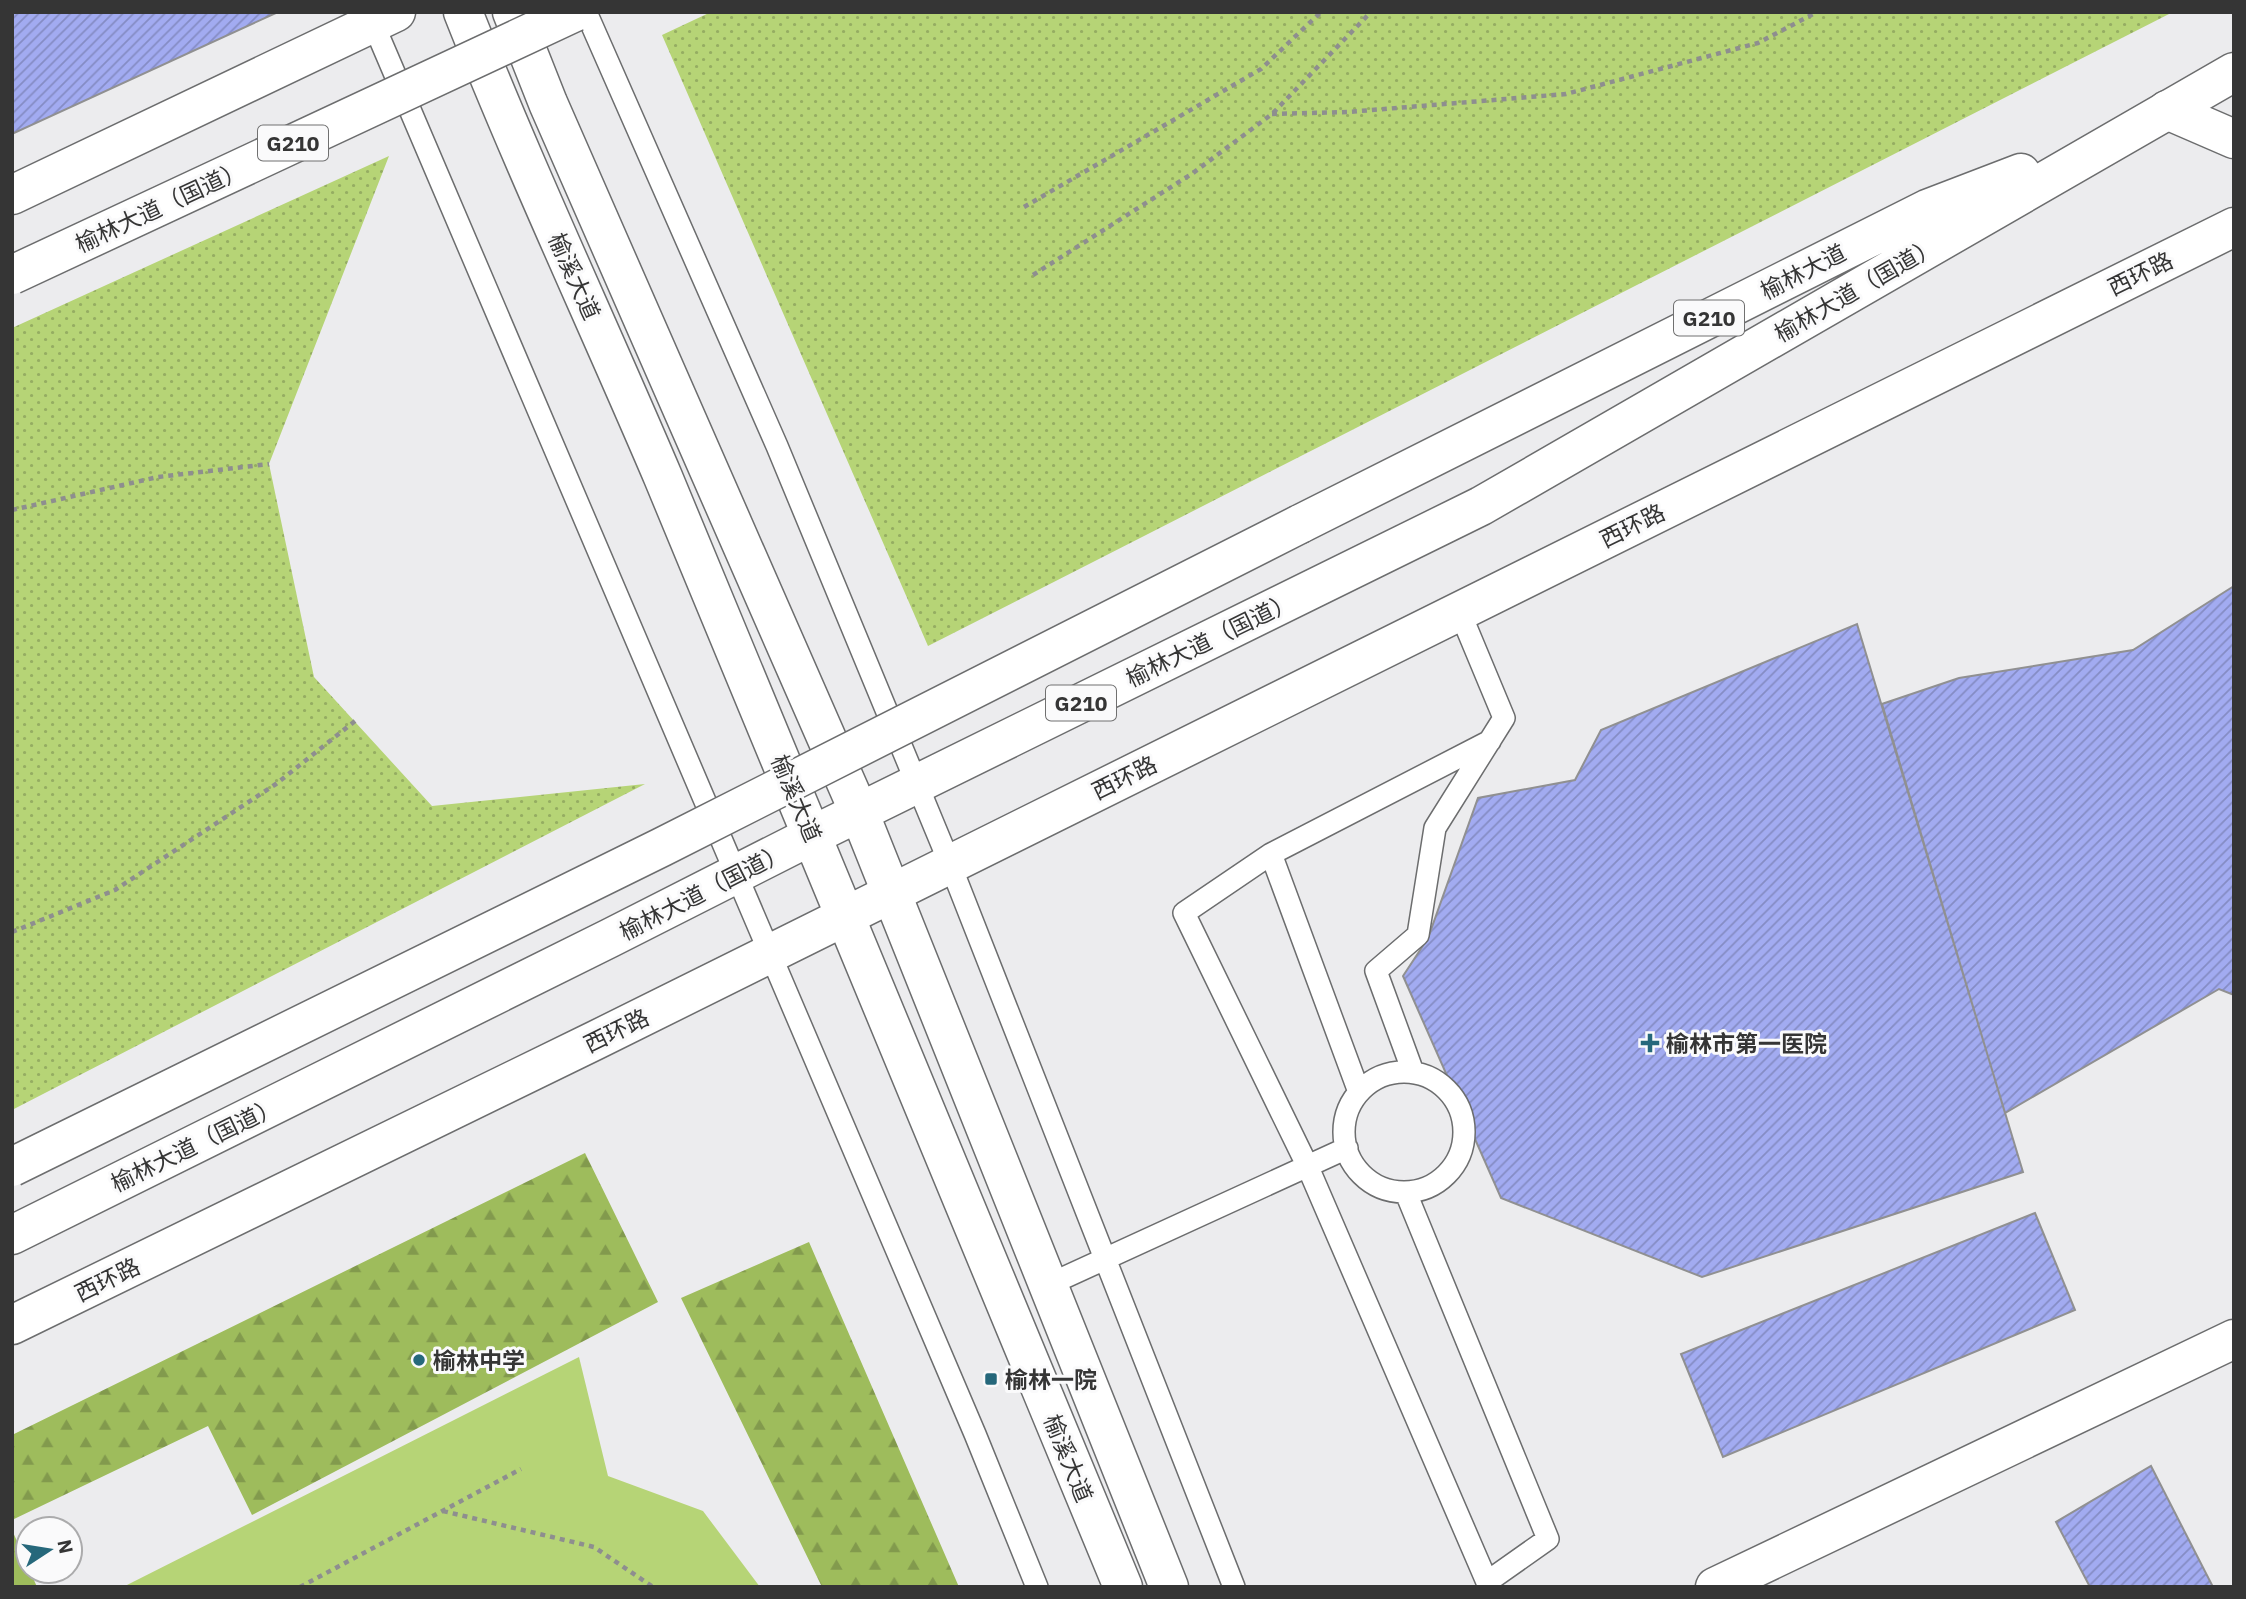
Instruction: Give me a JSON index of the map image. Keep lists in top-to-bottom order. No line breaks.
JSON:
{"streets":{"main road":["G210","榆林大道（国道）","榆林大道","西环路","榆溪大道"]},"crossings":[["榆林大道（国道）","榆林大道"],["榆林大道（国道）","榆溪大道"],["西环路","榆溪大道"]],"places":{"health":["榆林市第一医院"],"other":["榆林中学"],"transit":["榆林一院"]},"north":"right"}
